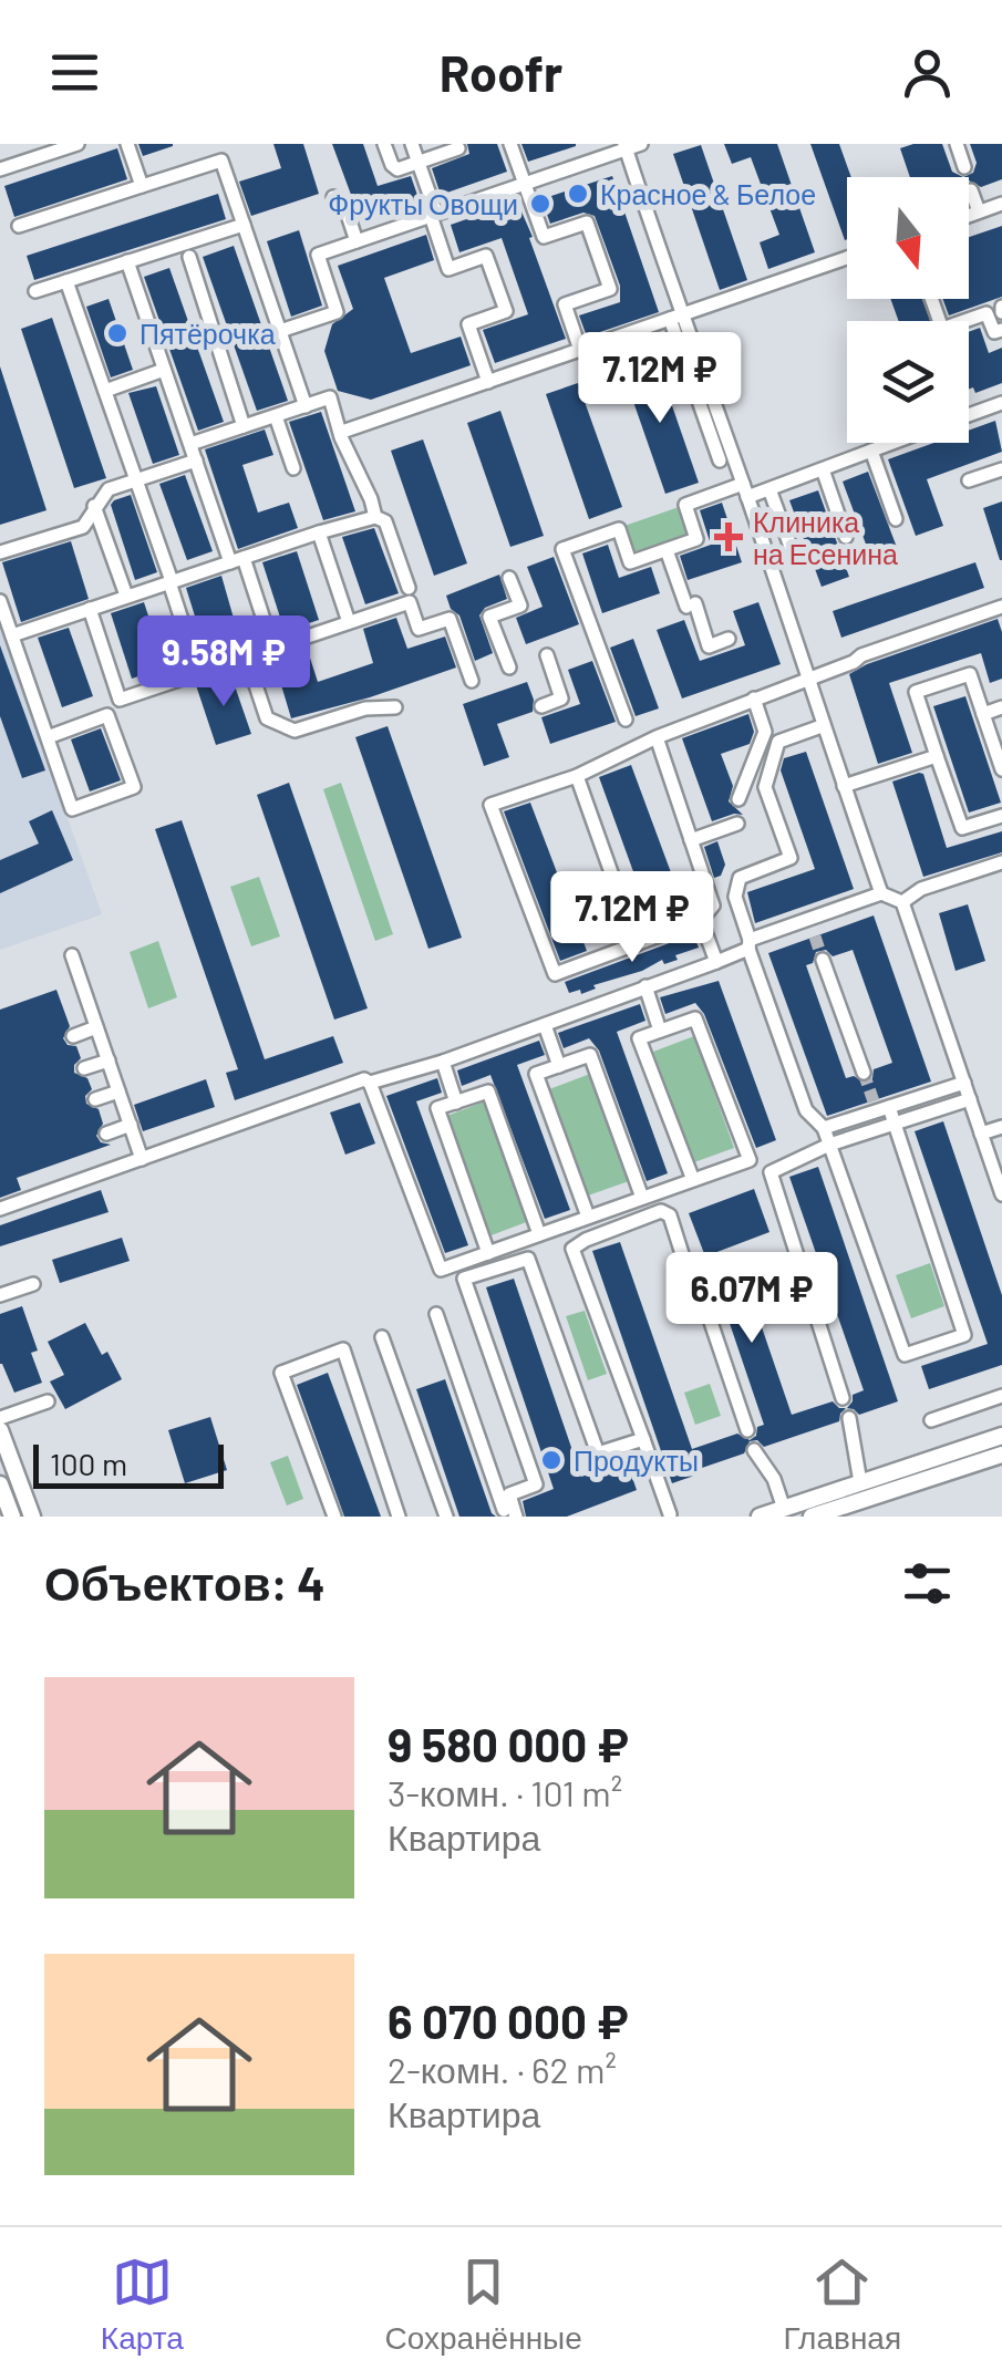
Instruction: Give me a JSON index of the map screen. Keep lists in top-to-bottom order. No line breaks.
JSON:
{"places":{"other":["Красное & Белое","Фрукты Овощи","Пятёрочка","Продукты"],"health":["Клиника на Есенина"]},"scale_bar":"100 m","north":"bottom","page":{"header":"Roofr","price":["7.12M ₽","9.58M ₽","7.12M ₽","6.07M ₽"],"scale":"100 m","heading":"Объектов: 4","list":[{"name":"9 580 000 ₽","note":"3-комн. · 101 m² · Квартира"},{"name":"6 070 000 ₽","note":"2-комн. · 62 m² · Квартира"}],"tabs":["Карта","Сохранённые","Главная"]}}
